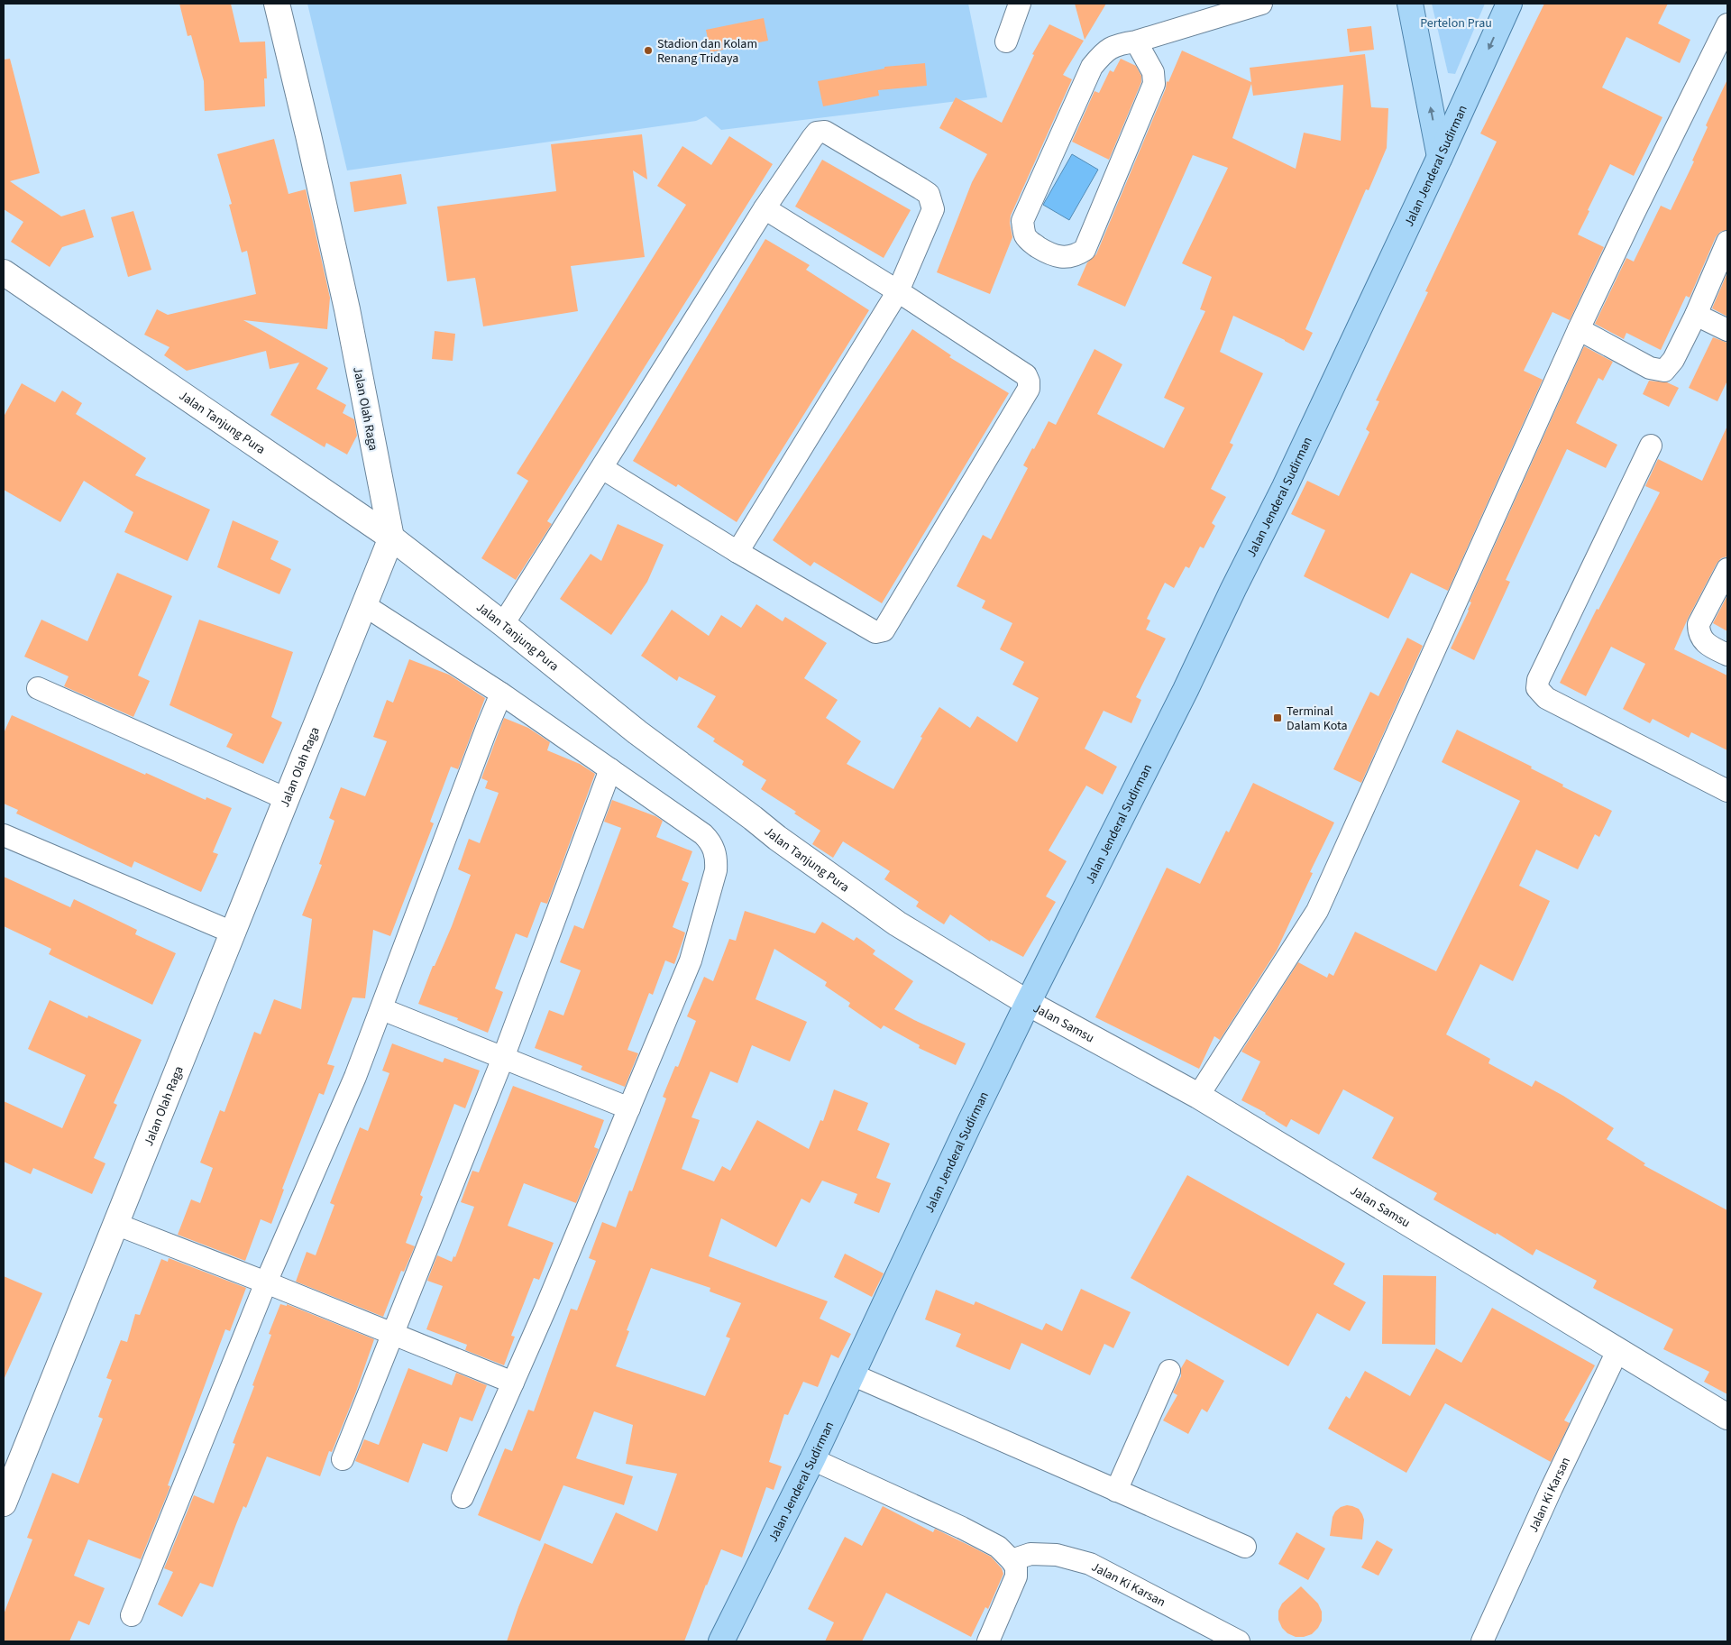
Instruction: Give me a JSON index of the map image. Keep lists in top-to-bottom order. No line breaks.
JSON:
{"streets":{"main road":["Jalan Jenderal Sudirman"],"street":["Jalan Olah Raga","Jalan Tanjung Pura","Jalan Samsu","Jalan Ki Karsan"]},"crossings":[["Jalan Jenderal Sudirman","Jalan Tanjung Pura"],["Jalan Jenderal Sudirman","Jalan Samsu"],["Jalan Olah Raga","Jalan Tanjung Pura"],["Jalan Tanjung Pura","Jalan Samsu"],["Jalan Samsu","Jalan Ki Karsan"]],"parks":["Pertelon Prau"],"places":{"other":["Stadion dan Kolam Renang Tridaya"],"transit":["Terminal Dalam Kota"]}}
